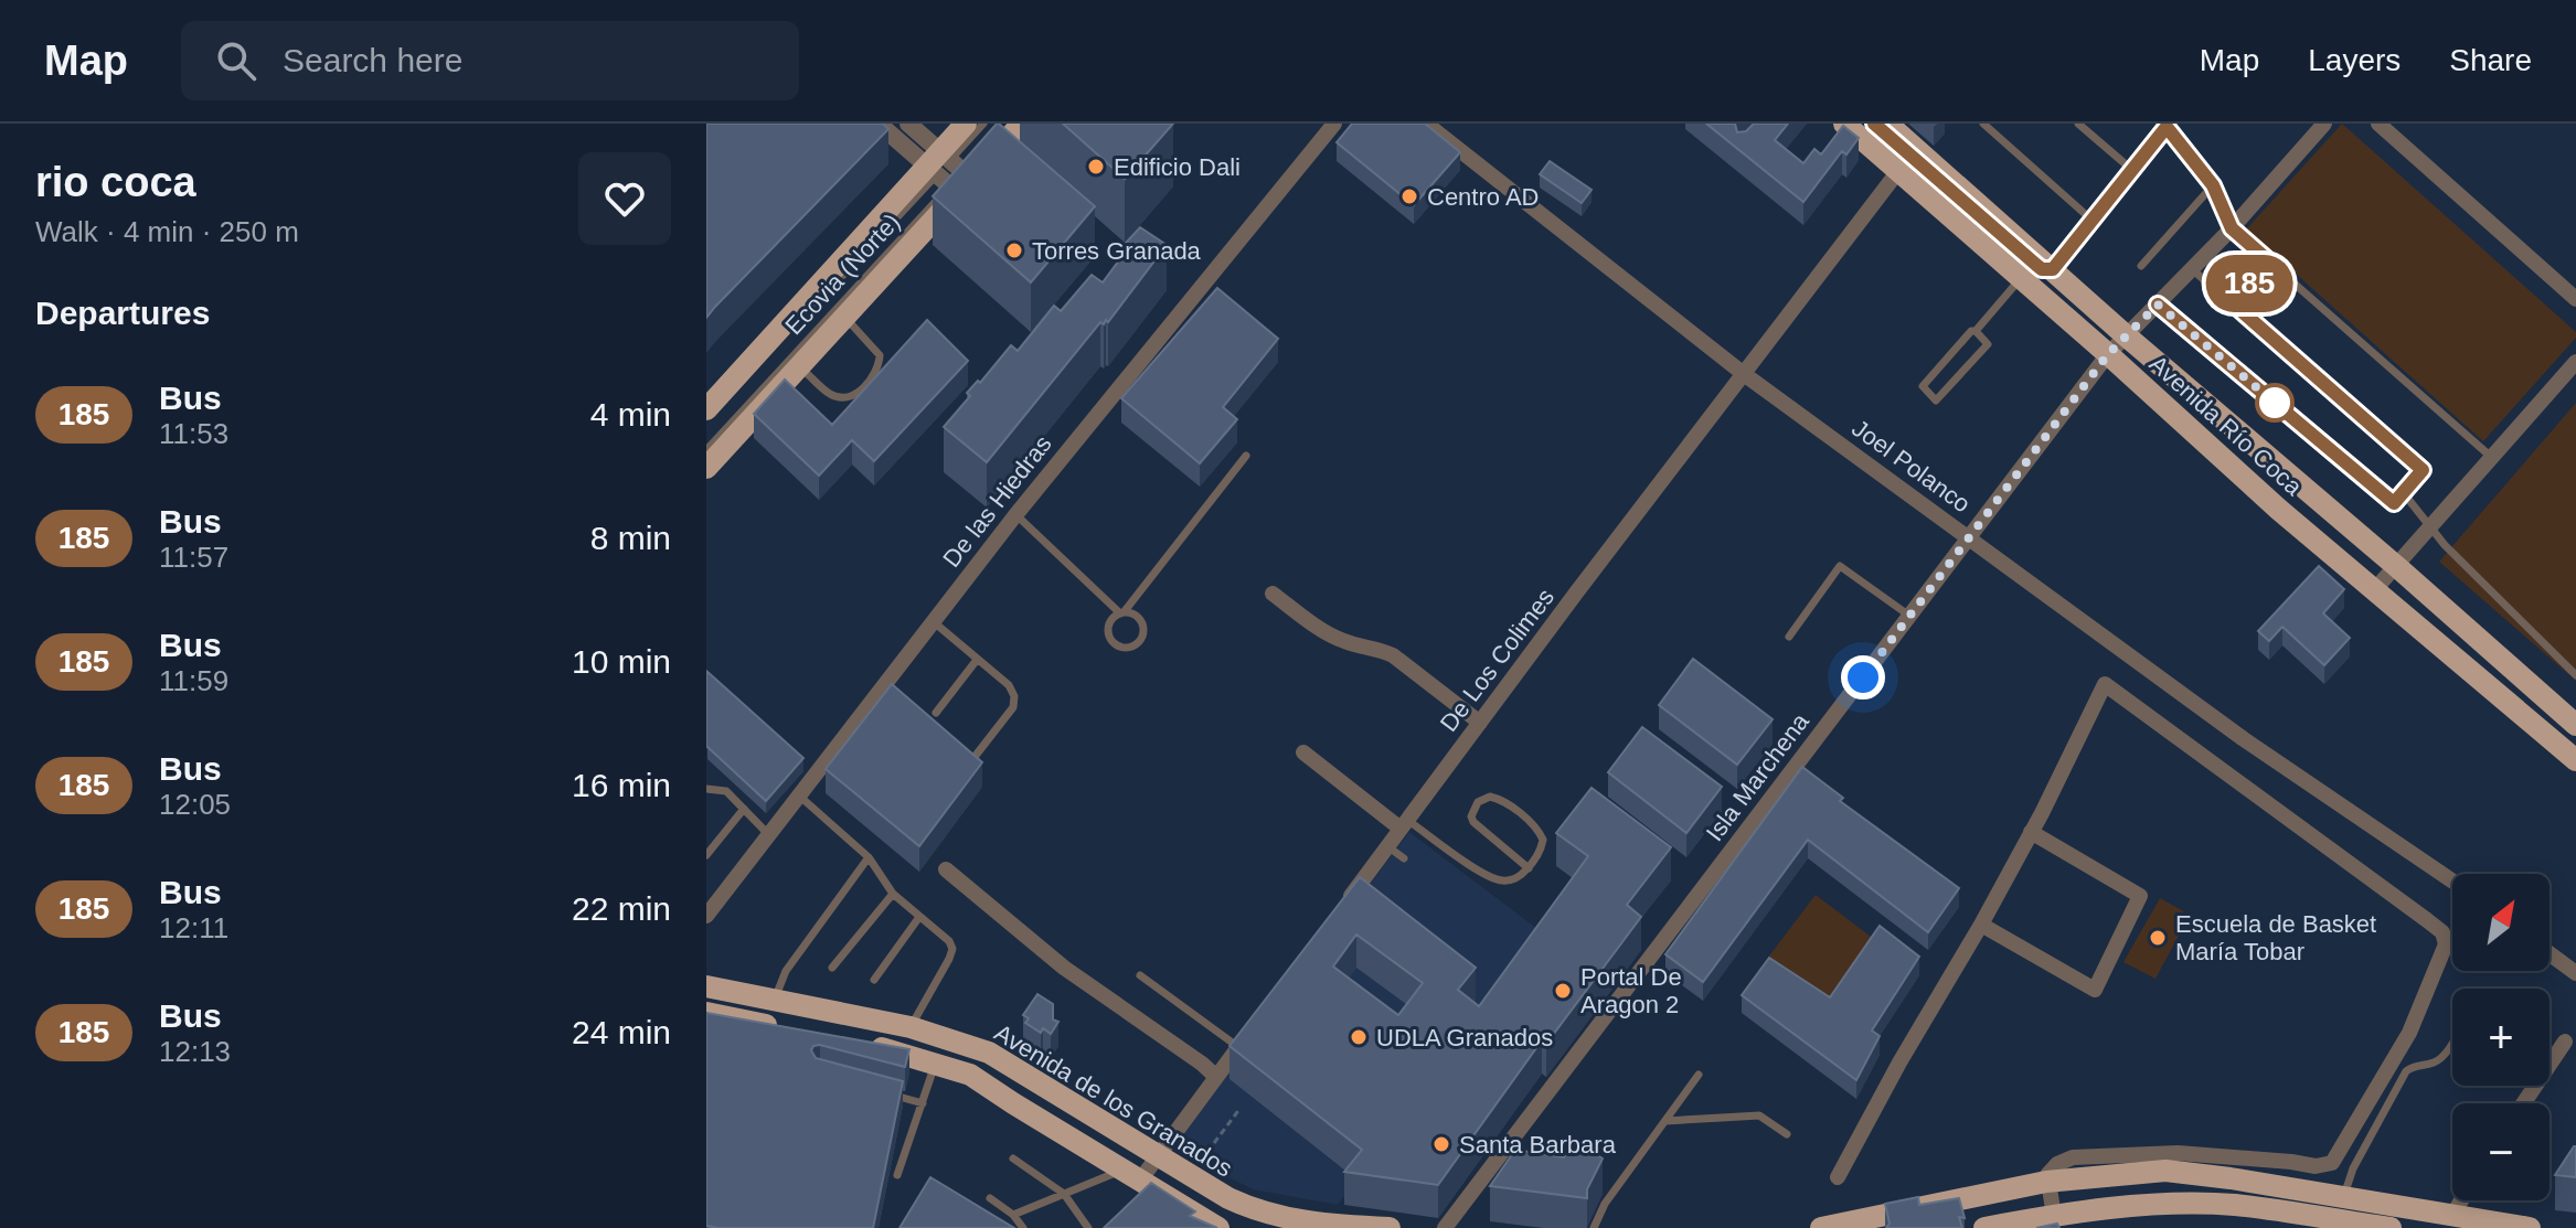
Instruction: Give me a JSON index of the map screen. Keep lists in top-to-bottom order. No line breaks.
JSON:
{"streets":{"main road":["Avenida Río Coca","Avenida de los Granados"],"street":["Joel Polanco","De las Hiedras","De Los Colimes","Isla Marchena"],"lane":["Ecovia (Norte)"]},"crossings":[["Avenida Río Coca","De Los Colimes"],["Avenida Río Coca","Isla Marchena"],["Joel Polanco","De Los Colimes"],["Joel Polanco","Isla Marchena"]],"places":["Edificio Dali","Centro AD","Torres Granada","Escuela de Basket María Tobar","Portal De Aragon 2","UDLA Granados","Santa Barbara"],"lines":["bus line 185"],"north":"top right","page":{"header":"Map","search":"Search here","nav":["Map","Layers","Share"],"heading":[["rio coca","Walk · 4 min · 250 m"],"Departures"],"on_map":"185","list":[{"mark":"185","name":"Bus","note":"11:53","value":"4 min"},{"mark":"185","name":"Bus","note":"11:57","value":"8 min"},{"mark":"185","name":"Bus","note":"11:59","value":"10 min"},{"mark":"185","name":"Bus","note":"12:05","value":"16 min"},{"mark":"185","name":"Bus","note":"12:11","value":"22 min"},{"mark":"185","name":"Bus","note":"12:13","value":"24 min"}],"map_buttons":["+","−"]}}
